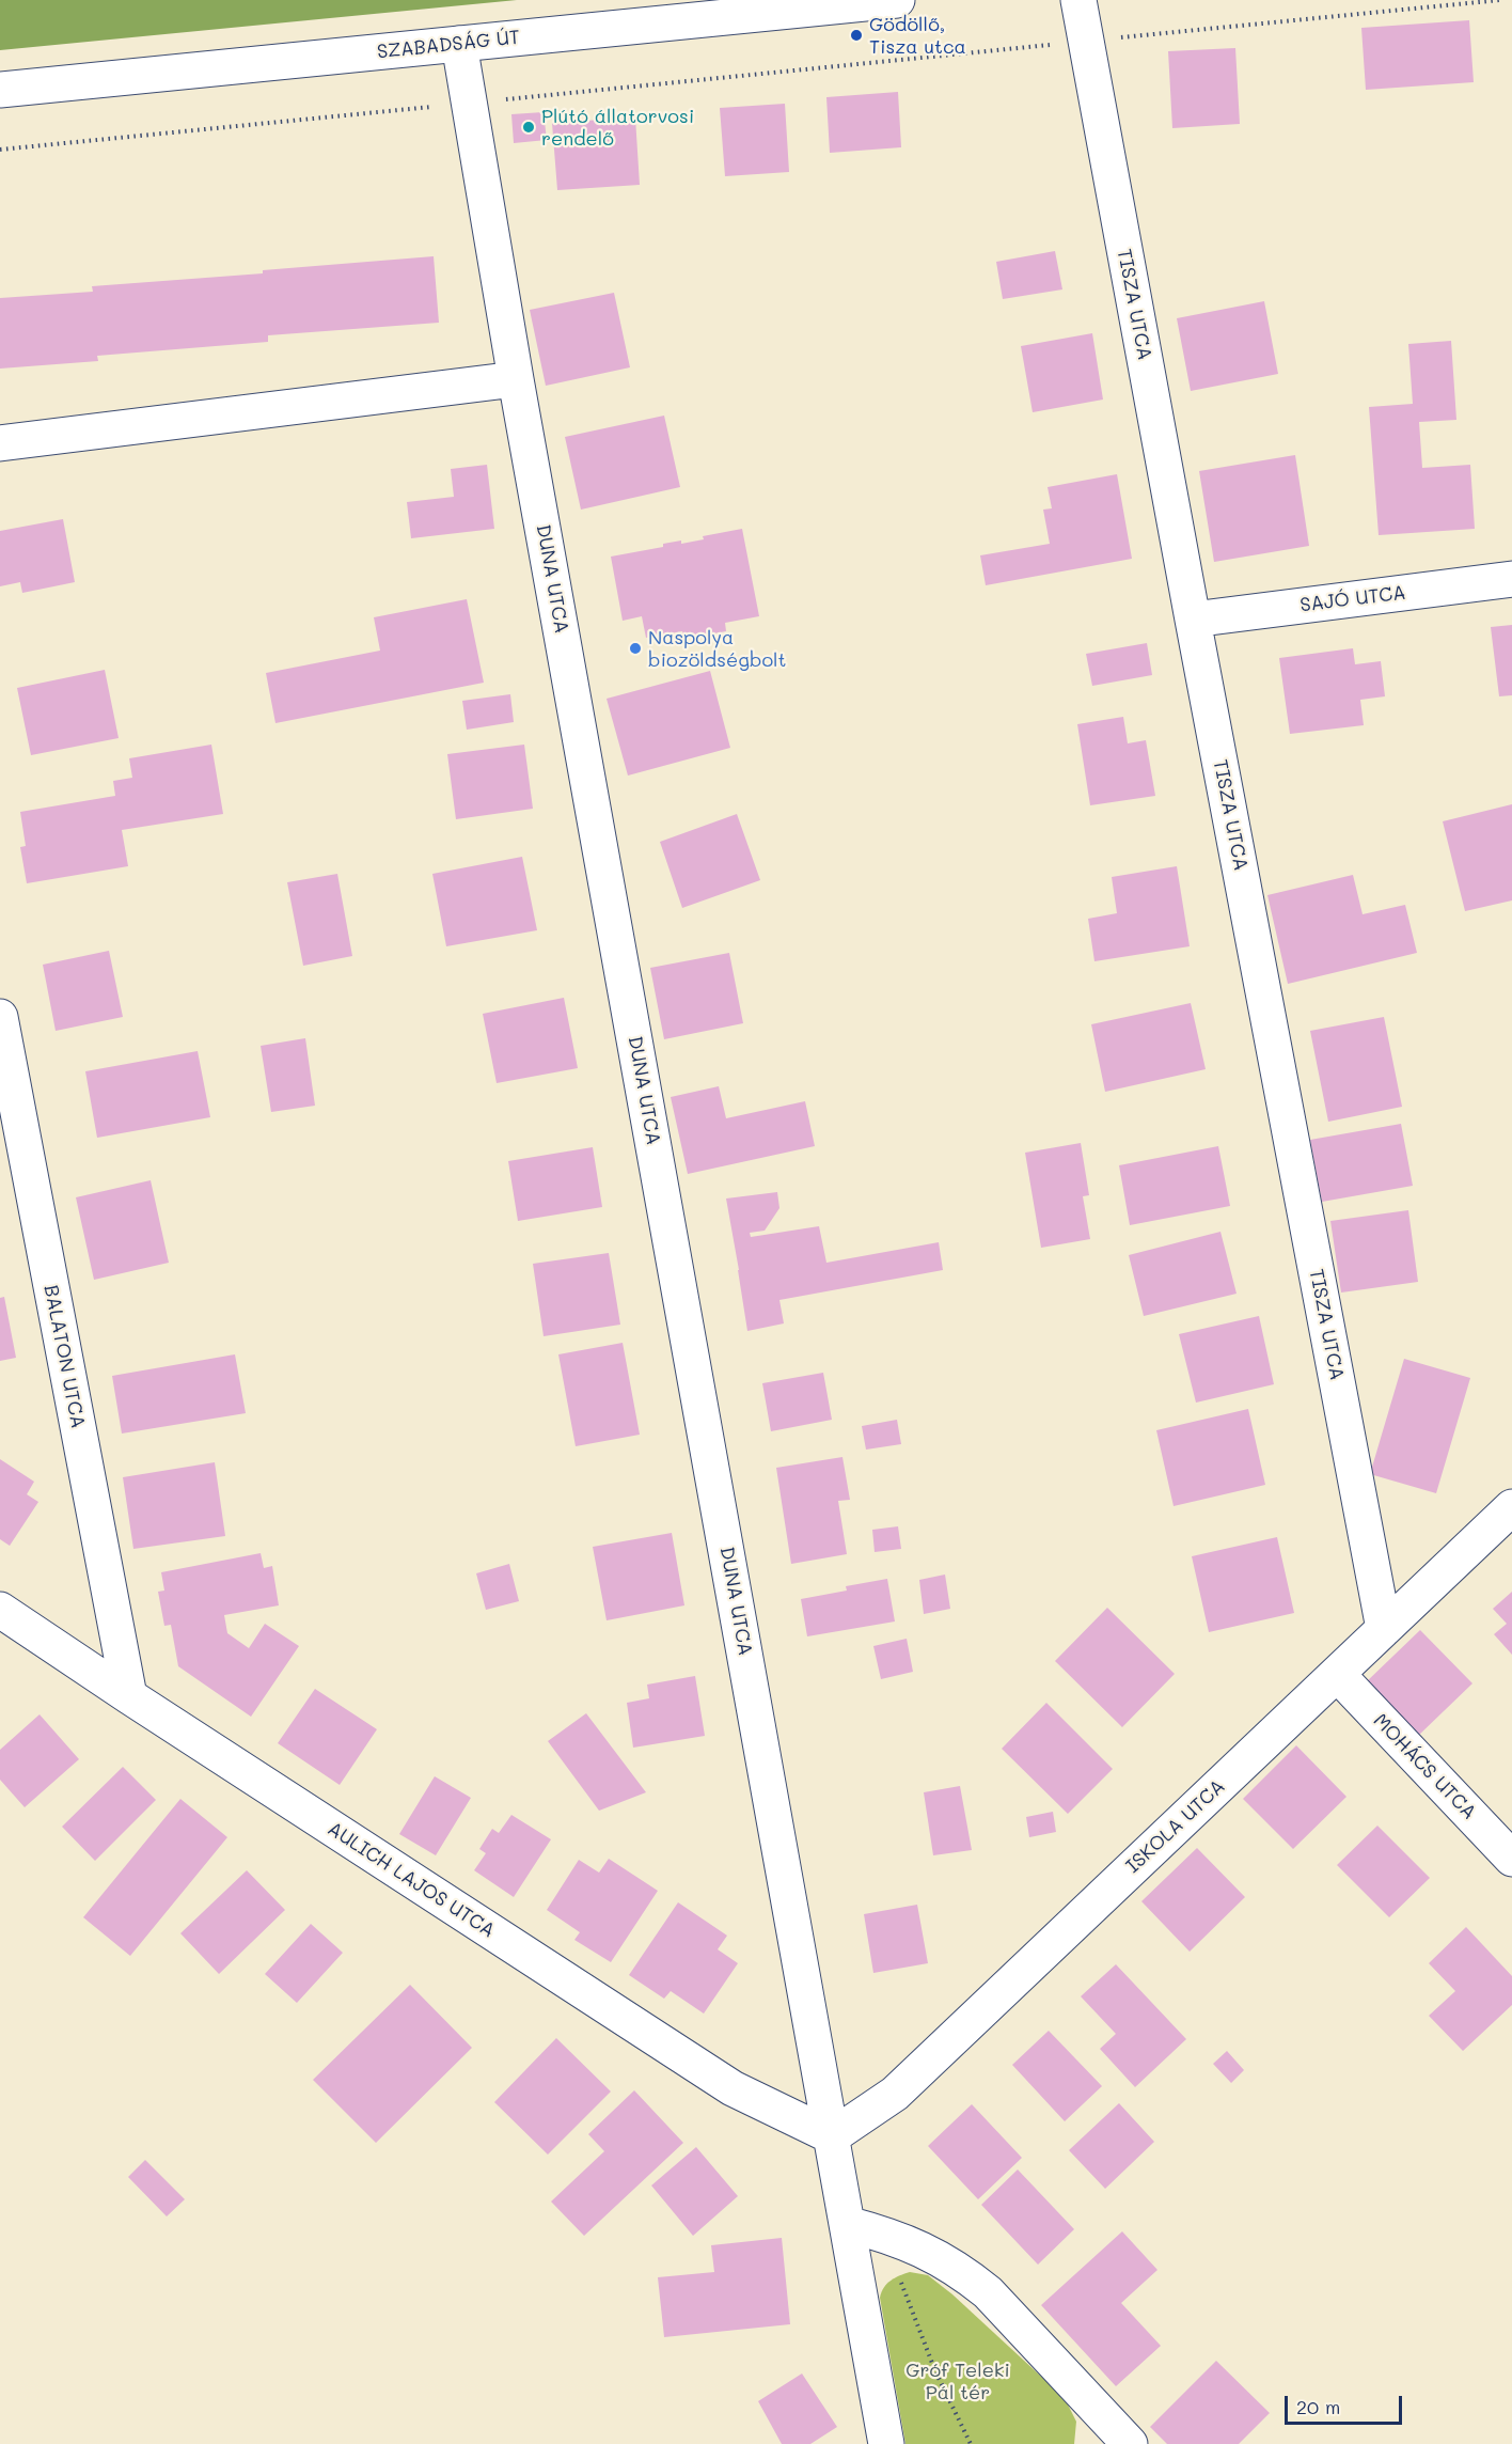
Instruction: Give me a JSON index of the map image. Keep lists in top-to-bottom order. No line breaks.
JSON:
{"streets":{"street":["SZABADSÁG ÚT","TISZA UTCA","DUNA UTCA","SAJÓ UTCA","BALATON UTCA","MOHÁCS UTCA","ISKOLA UTCA","AULICH LAJOS UTCA"]},"crossings":[["SZABADSÁG ÚT","DUNA UTCA"],["TISZA UTCA","SAJÓ UTCA"],["TISZA UTCA","ISKOLA UTCA"],["DUNA UTCA","ISKOLA UTCA"],["DUNA UTCA","AULICH LAJOS UTCA"],["BALATON UTCA","AULICH LAJOS UTCA"],["MOHÁCS UTCA","ISKOLA UTCA"],["ISKOLA UTCA","AULICH LAJOS UTCA"]],"parks":["Gróf Teleki Pál tér"],"places":["Gödöllő, Tisza utca","Plútó állatorvosi rendelő","Naspolya biozöldségbolt"],"scale_bar":"20 m"}
